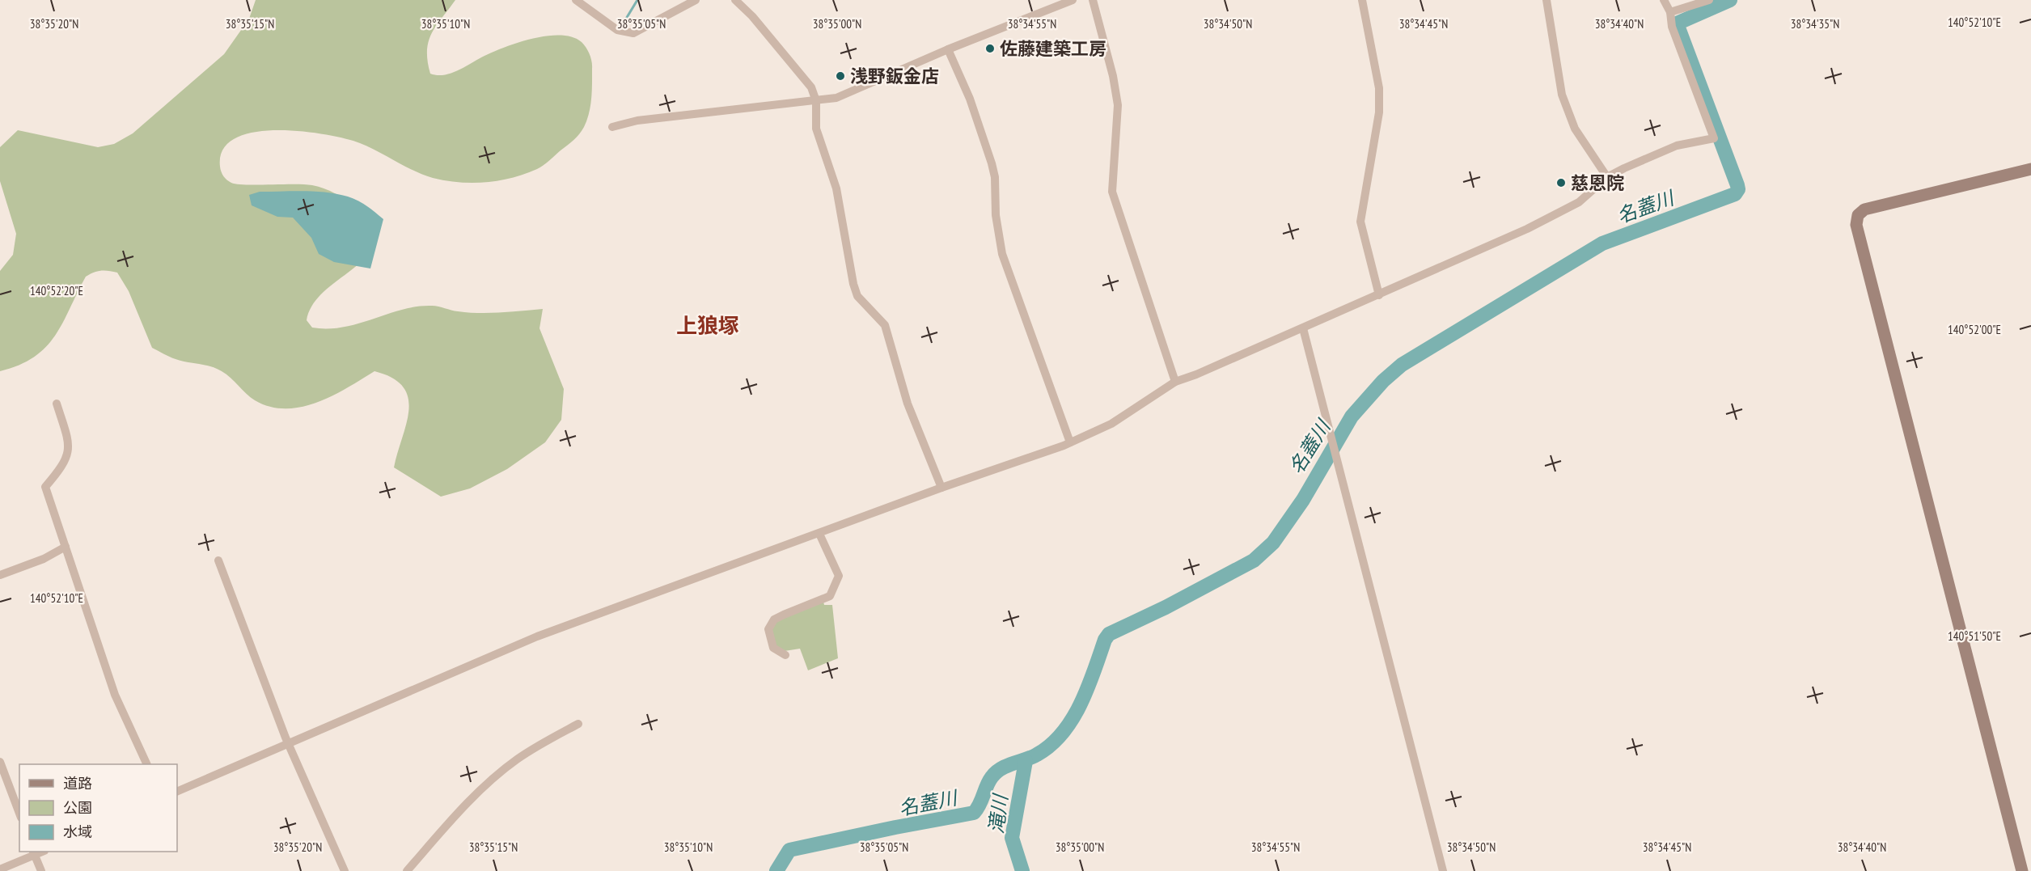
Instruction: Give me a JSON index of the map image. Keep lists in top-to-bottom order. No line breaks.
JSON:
{"districts":["上狼塚"],"water":["名蓋川","滝川"],"places":["佐藤建築工房","浅野鈑金店","慈恩院"],"legend":["道路","公園","水域"],"coordinates":["140°52'10\"E","38°35'20\"N","38°35'15\"N","38°35'10\"N","38°35'05\"N","38°35'00\"N","38°34'55\"N","38°34'50\"N","38°34'45\"N","38°34'40\"N","38°34'35\"N","140°52'20\"E","140°52'00\"E","140°51'50\"E"]}
